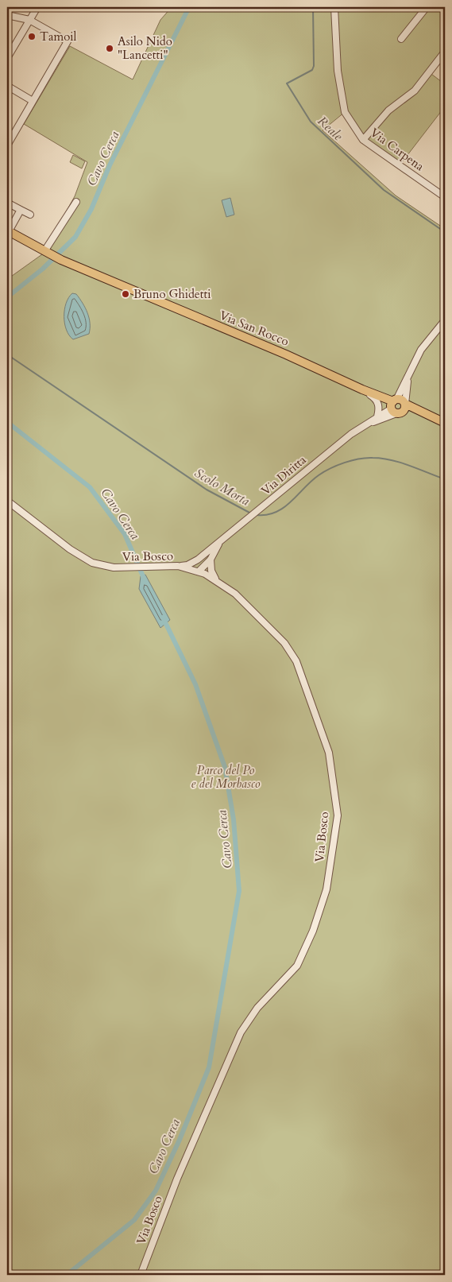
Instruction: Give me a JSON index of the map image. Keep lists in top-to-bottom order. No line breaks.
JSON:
{"streets":{"main road":["Via San Rocco"],"street":["Via Carpena","Via Diritta","Via Bosco"]},"crossings":[["Via San Rocco","Via Diritta"],["Via Diritta","Via Bosco"]],"water":["Reale","Cavo Cerca","Scolo Morta"],"parks":["Parco del Po e del Morbasco"],"places":["Tamoil","Asilo Nido \"Lancetti\"","Bruno Ghidetti"]}
